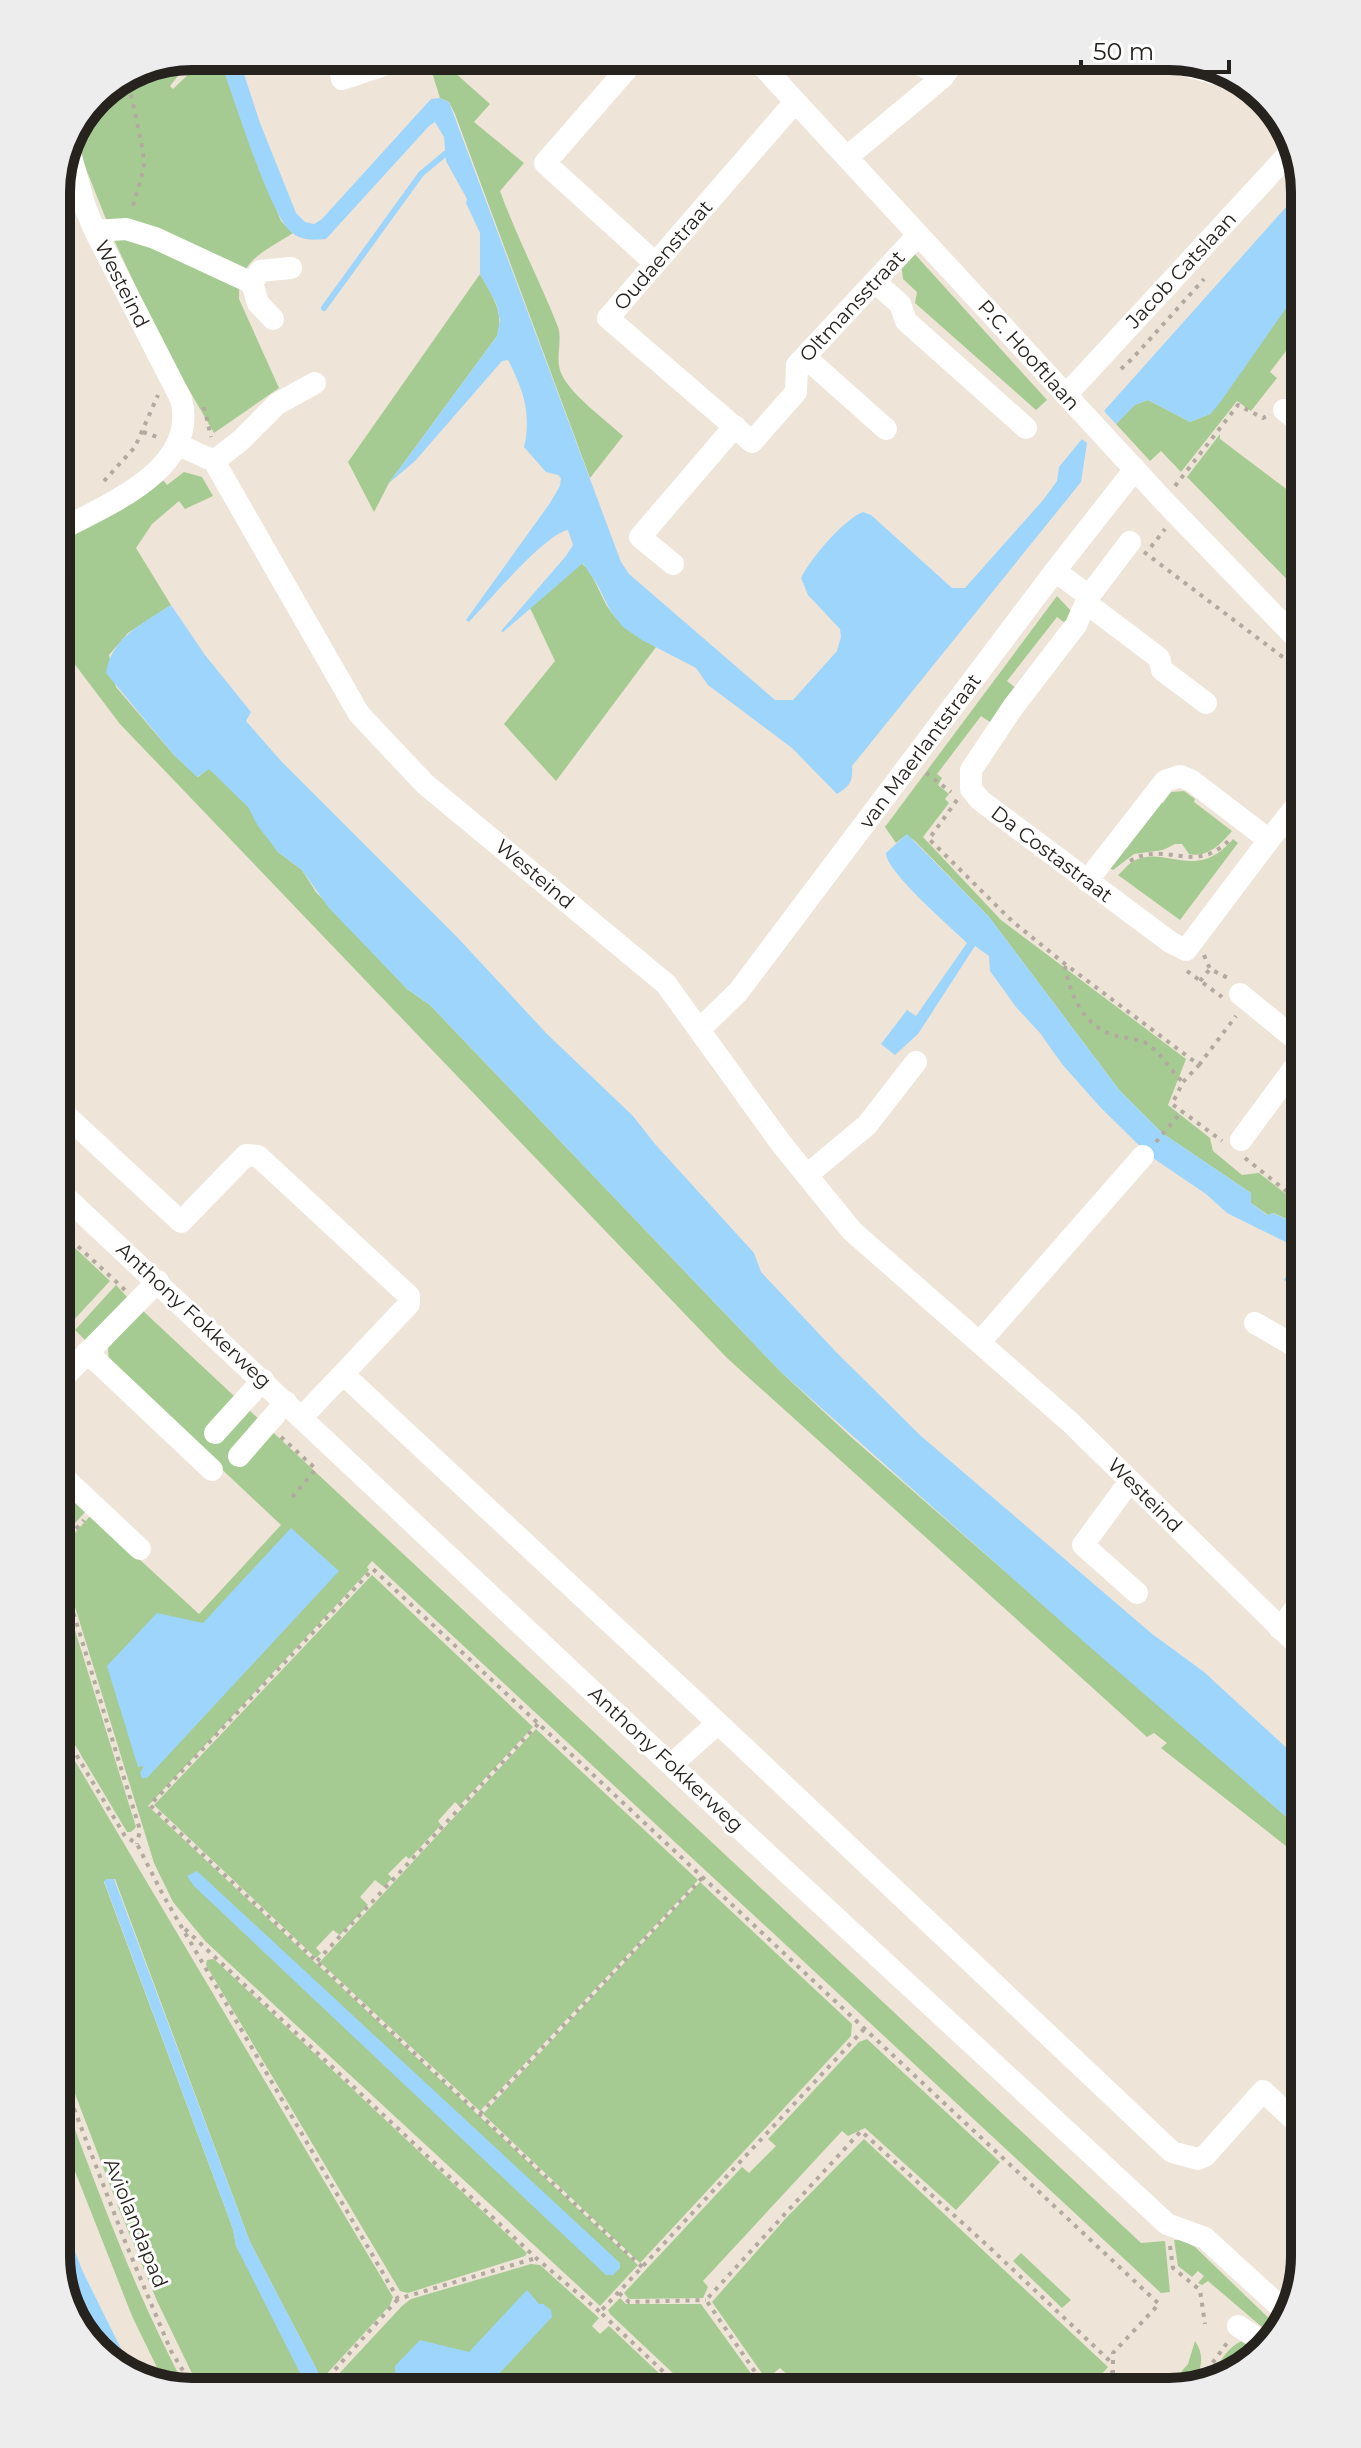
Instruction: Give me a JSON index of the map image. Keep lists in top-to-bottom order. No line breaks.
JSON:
{"streets":{"street":["Oudaenstraat","Jacob Catslaan","Westeind","Oltmansstraat","P.C. Hooftlaan","van Maerlantstraat","Da Costastraat","Anthony Fokkerweg"],"path":["Aviolandapad"]},"crossings":[["Oudaenstraat","Oltmansstraat"],["Oudaenstraat","P.C. Hooftlaan"],["Jacob Catslaan","P.C. Hooftlaan"],["Westeind","van Maerlantstraat"],["Oltmansstraat","P.C. Hooftlaan"],["P.C. Hooftlaan","van Maerlantstraat"]],"scale_bar":"50 m"}
